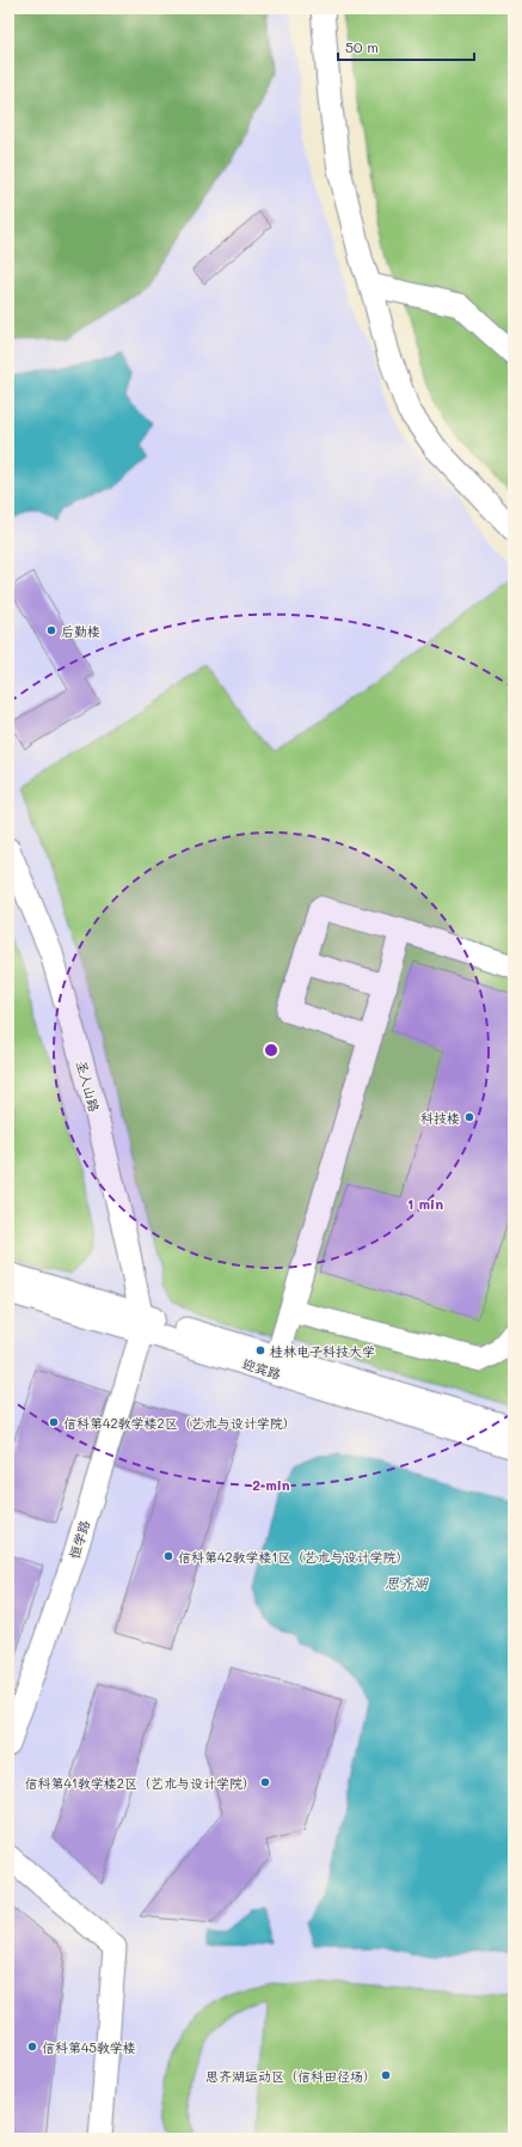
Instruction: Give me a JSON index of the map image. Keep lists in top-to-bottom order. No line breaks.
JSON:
{"streets":{"street":["圣人山路","迎宾路","恒学路"]},"crossings":[["圣人山路","迎宾路"],["圣人山路","恒学路"],["迎宾路","恒学路"]],"water":["思齐湖"],"places":["后勤楼","科技楼","桂林电子科技大学","信科第42教学楼2区（艺术与设计学院）","信科第42教学楼1区（艺术与设计学院）","信科第41教学楼2区（艺术与设计学院）","信科第45教学楼","思齐湖运动区（信科田径场）"],"scale_bar":"50 m","rings":["1 min","2 min"]}
